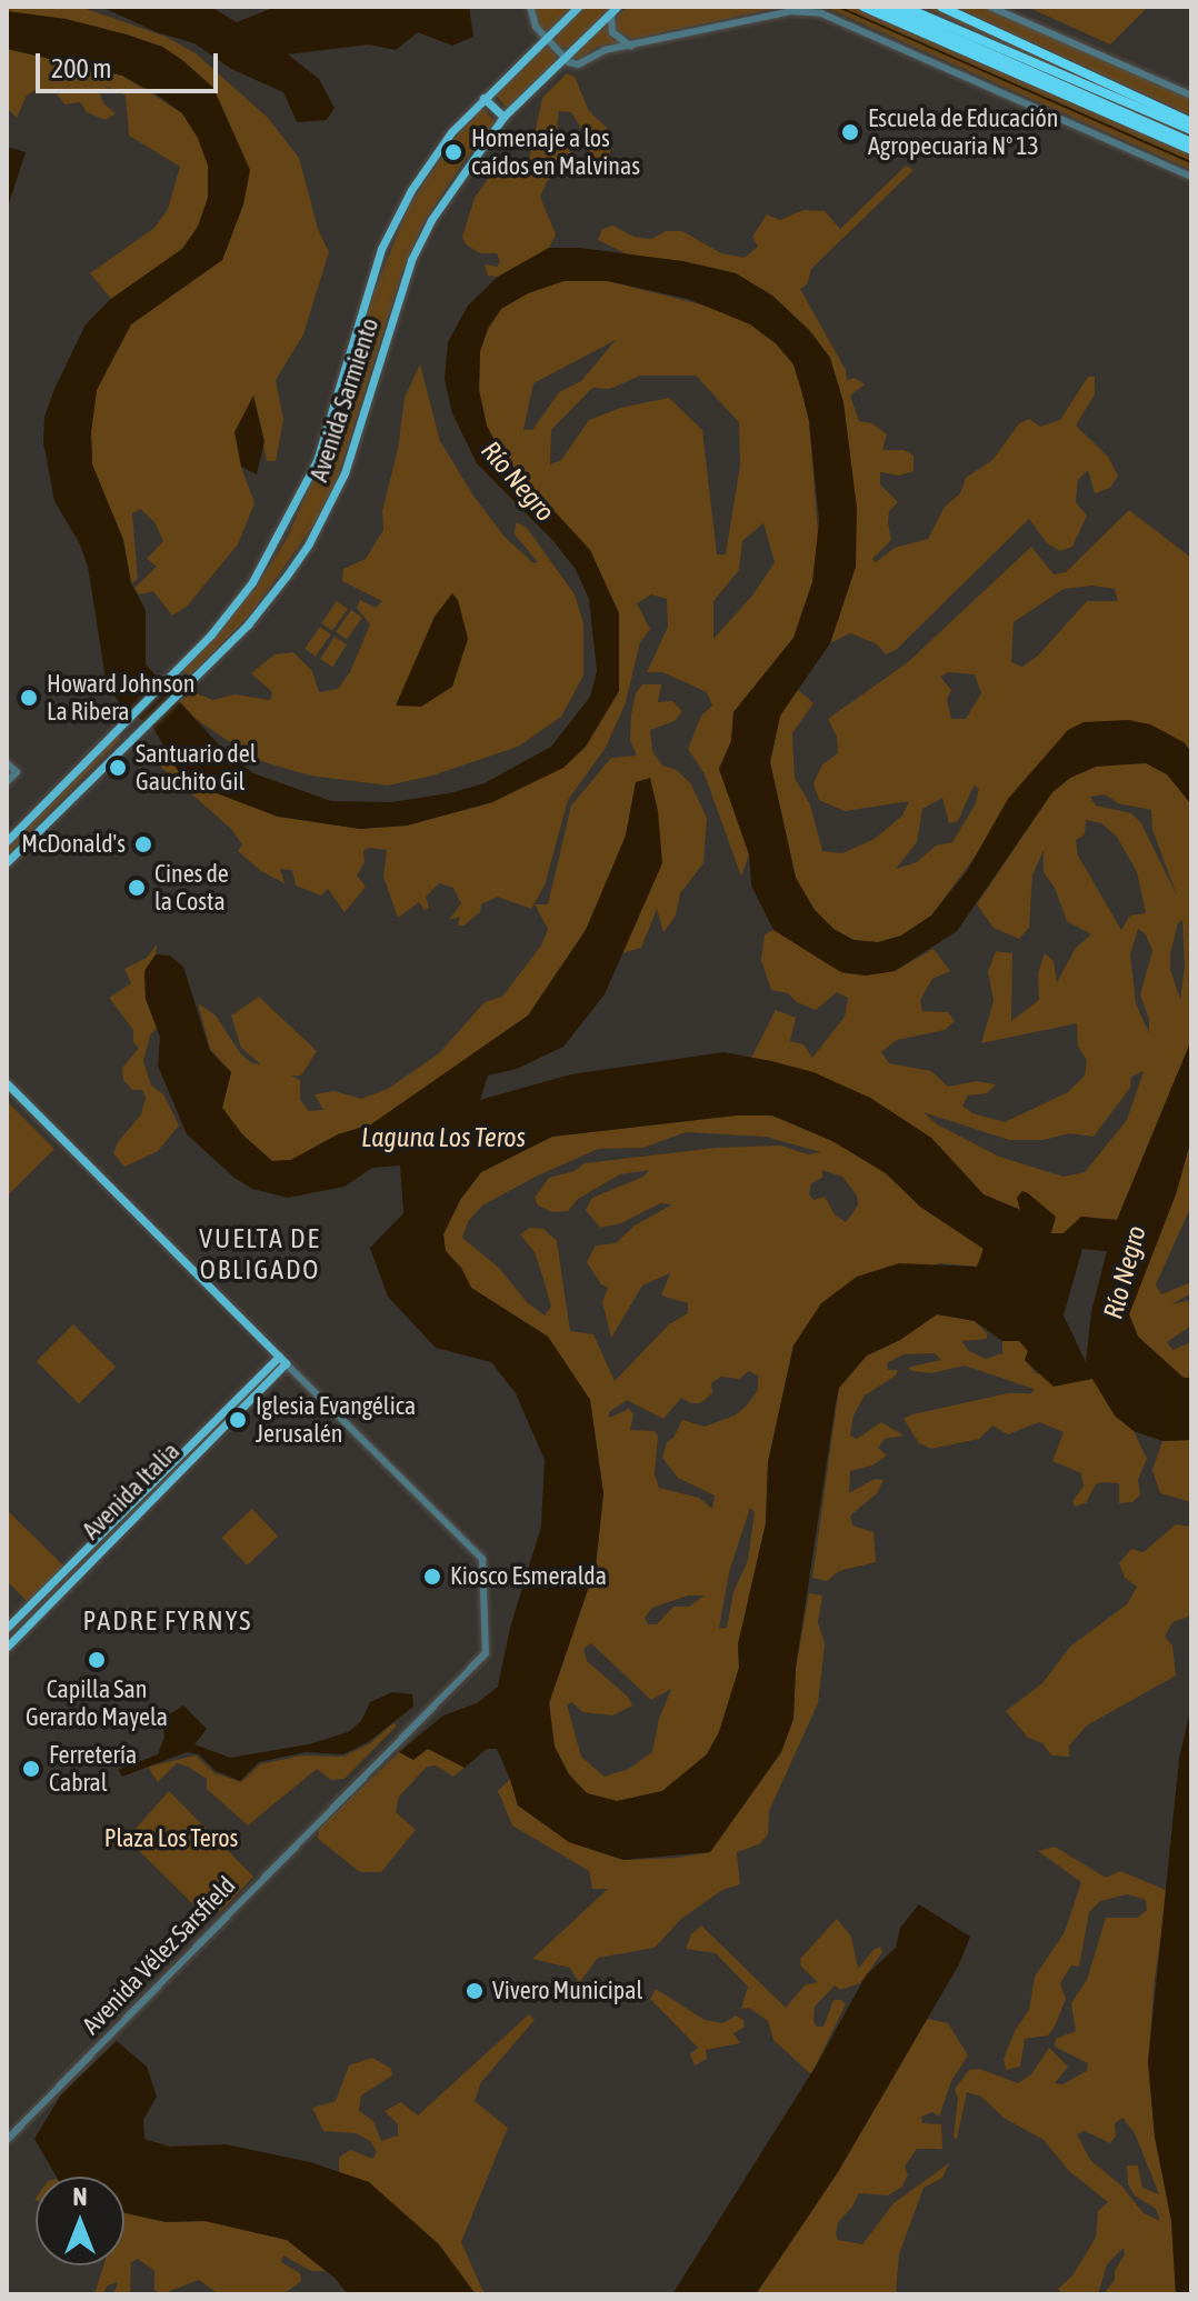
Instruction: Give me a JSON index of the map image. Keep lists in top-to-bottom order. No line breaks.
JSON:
{"streets":{"main road":["Avenida Sarmiento","Avenida Italia"],"street":["Avenida Vélez Sarsfield"]},"crossings":[["Avenida Italia","Avenida Vélez Sarsfield"]],"districts":["VUELTA DE OBLIGADO","PADRE FYRNYS"],"water":["Río Negro","Laguna Los Teros"],"parks":["Plaza Los Teros"],"places":["Escuela de Educación Agropecuaria N° 13","Homenaje a los caídos en Malvinas","Howard Johnson La Ribera","Santuario del Gauchito Gil","McDonald's","Cines de la Costa","Iglesia Evangélica Jerusalén","Kiosco Esmeralda","Capilla San Gerardo Mayela","Ferretería Cabral","Vivero Municipal"],"scale_bar":"200 m","north":"top"}
